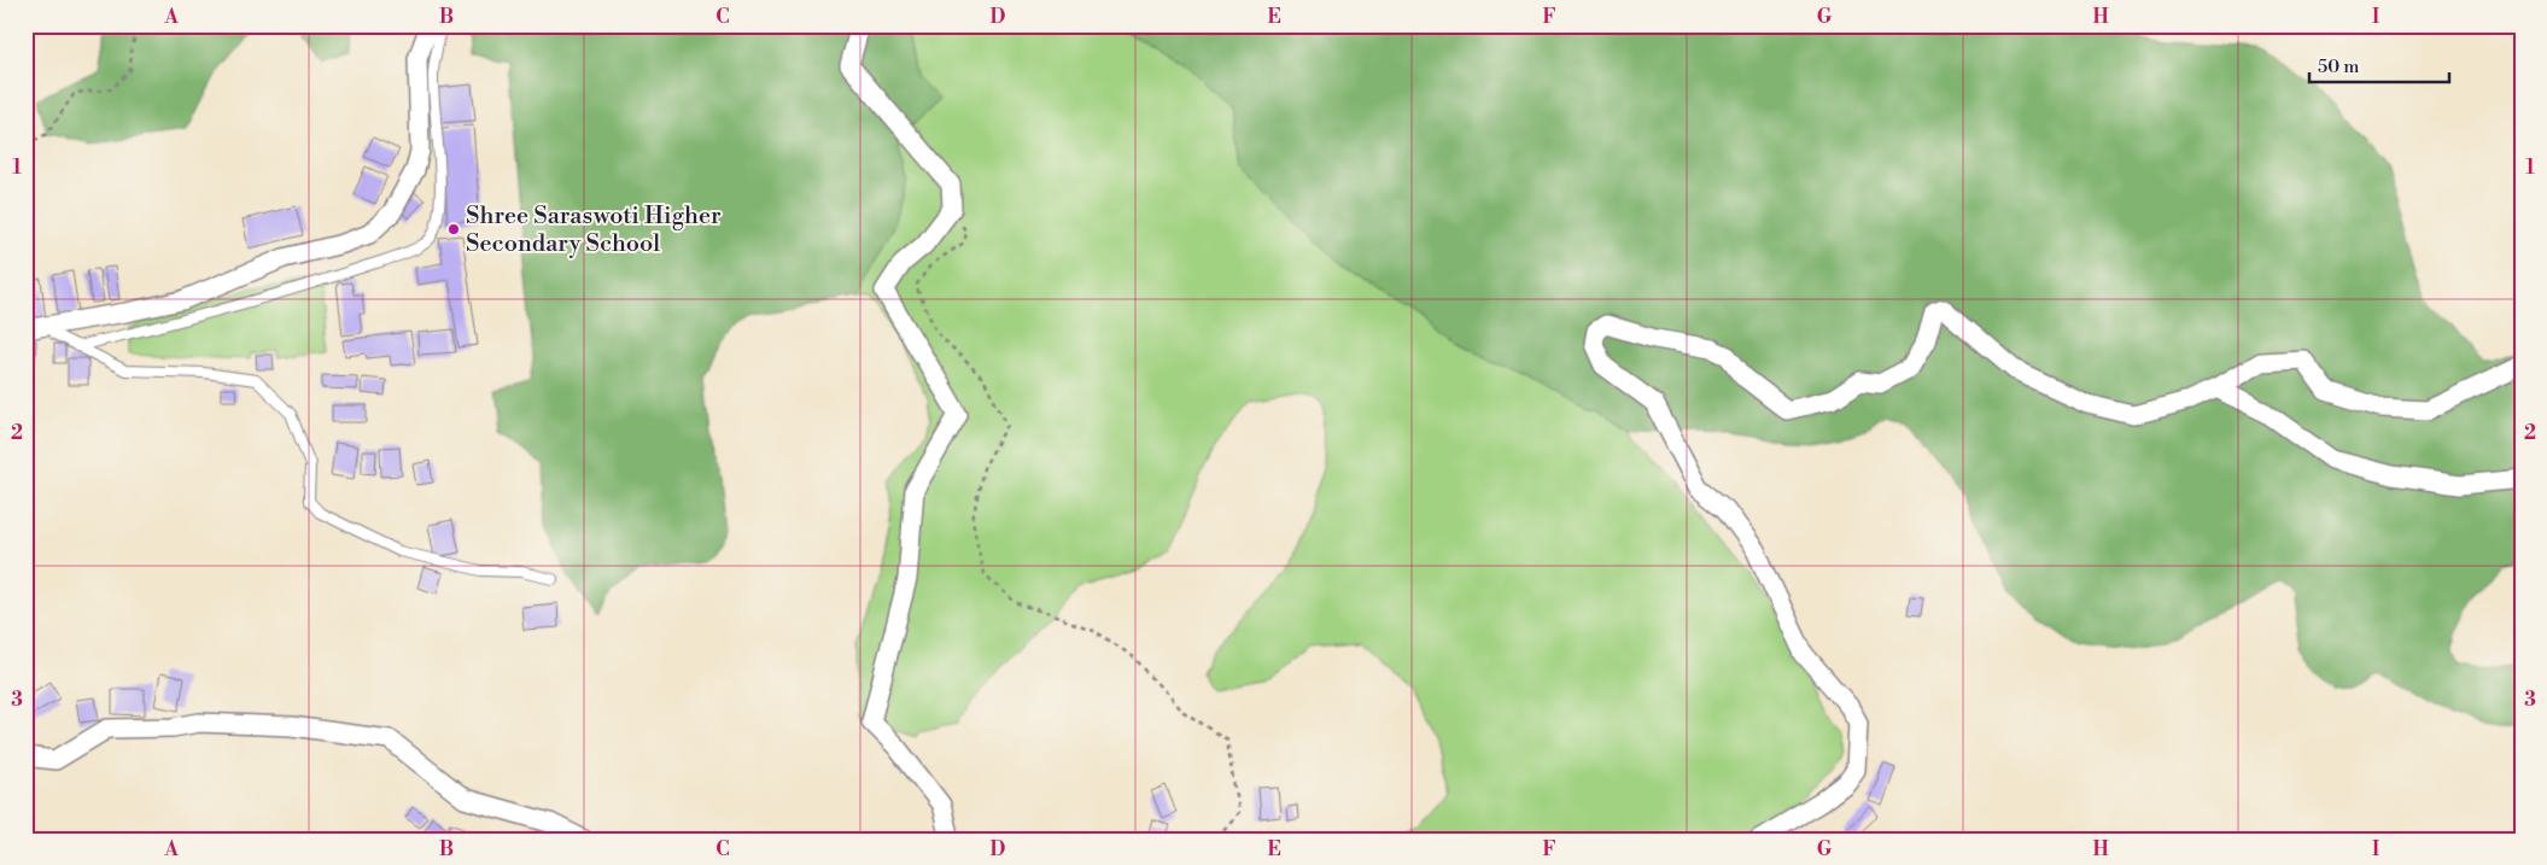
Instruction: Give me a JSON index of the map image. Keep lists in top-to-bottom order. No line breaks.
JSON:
{"places":["Shree Saraswoti Higher Secondary School"],"scale_bar":"50 m","grid":{"columns":["A","B","C","D","E","F","G","H","I"],"rows":["1","2","3"]}}
